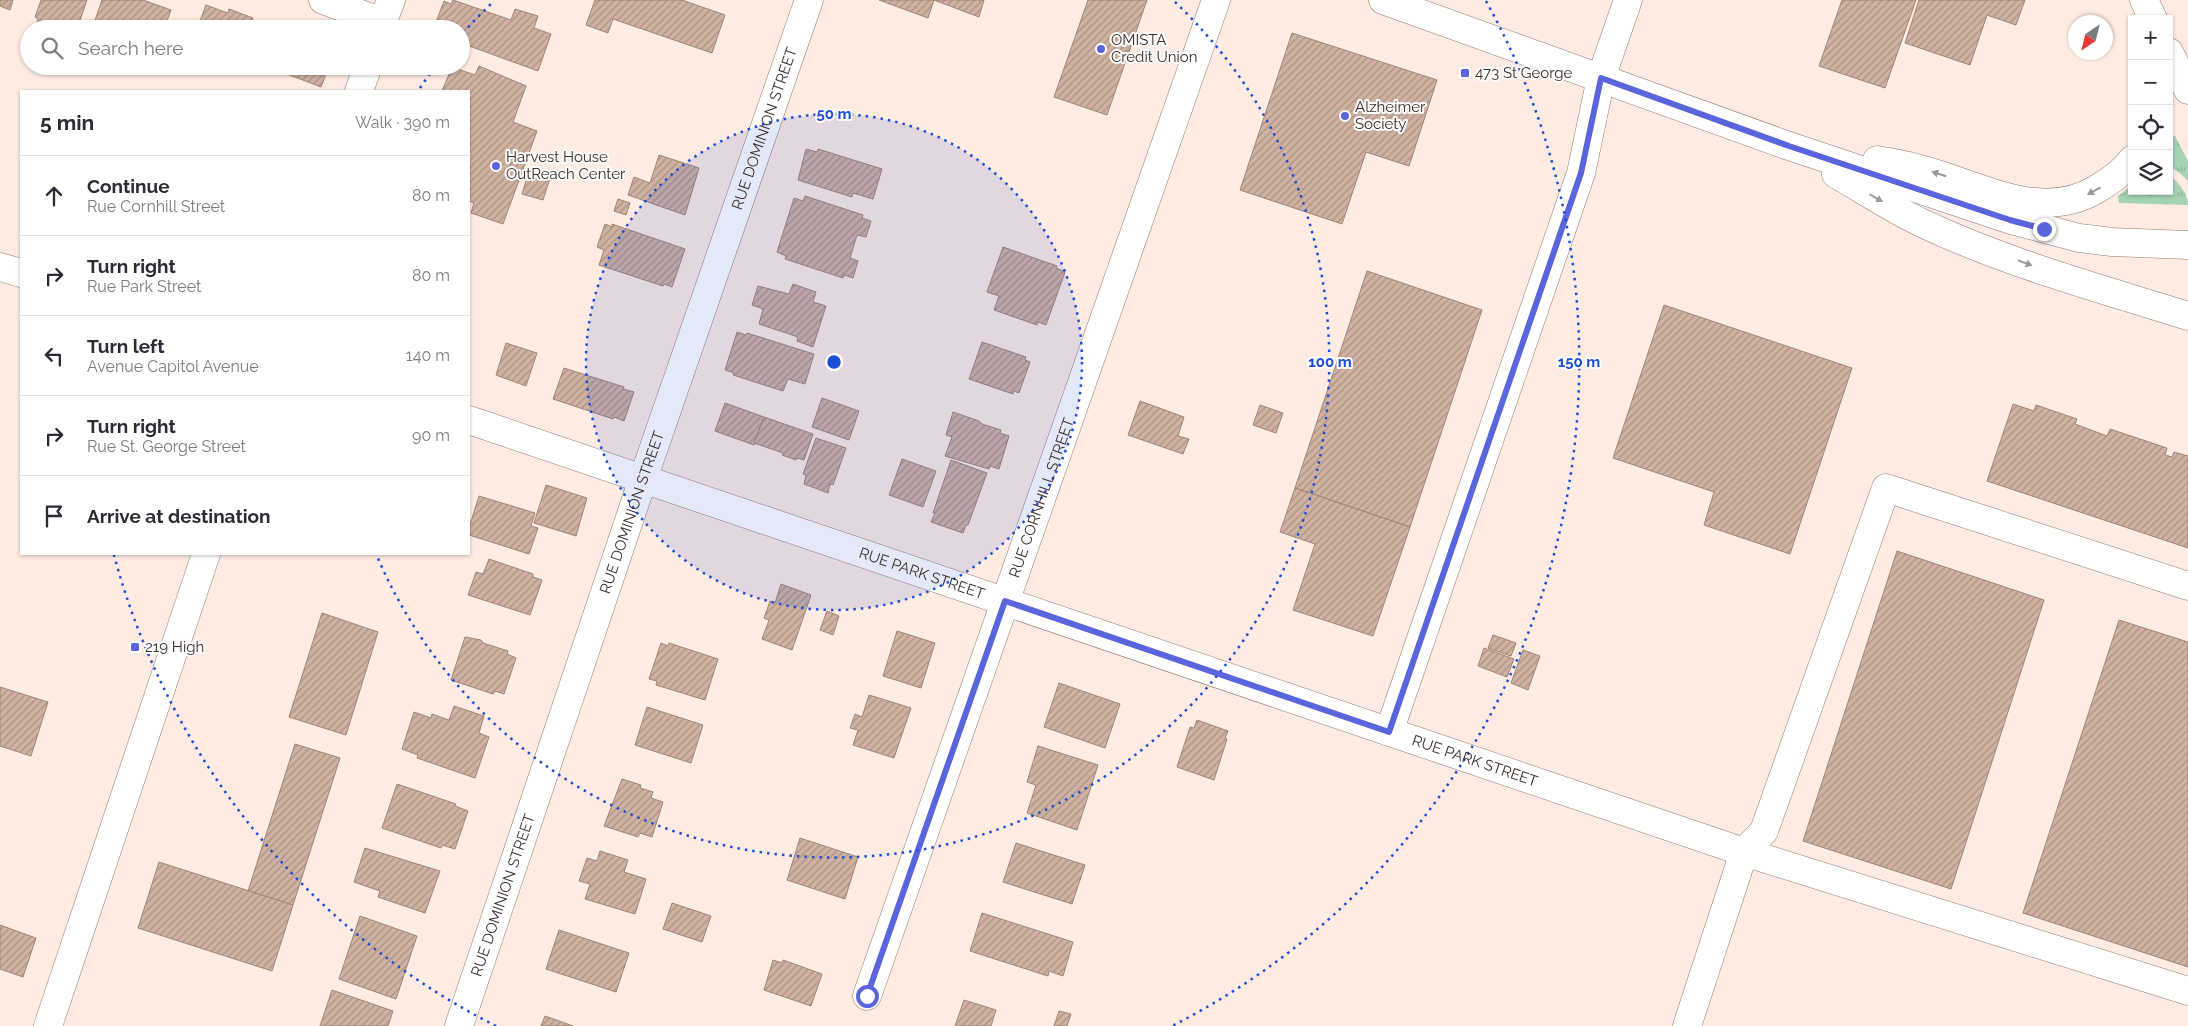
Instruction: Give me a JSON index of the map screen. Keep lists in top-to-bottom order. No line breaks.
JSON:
{"streets":{"street":["RUE DOMINION STREET","RUE CORNHILL STREET","RUE PARK STREET"]},"crossings":[["RUE DOMINION STREET","RUE PARK STREET"],["RUE CORNHILL STREET","RUE PARK STREET"]],"places":{"other":["OMISTA Credit Union","Alzheimer Society","Harvest House OutReach Center"],"transit":["473 St George","219 High"]},"north":"bottom left","page":{"map_buttons":["+","−"],"search":"Search here","heading":["5 min","Walk · 390 m"],"list":[["Continue","Rue Cornhill Street","80 m"],["Turn right","Rue Park Street","80 m"],["Turn left","Avenue Capitol Avenue","140 m"],["Turn right","Rue St. George Street","90 m"],"Arrive at destination"]},"rings":["50 m","100 m","150 m"]}
